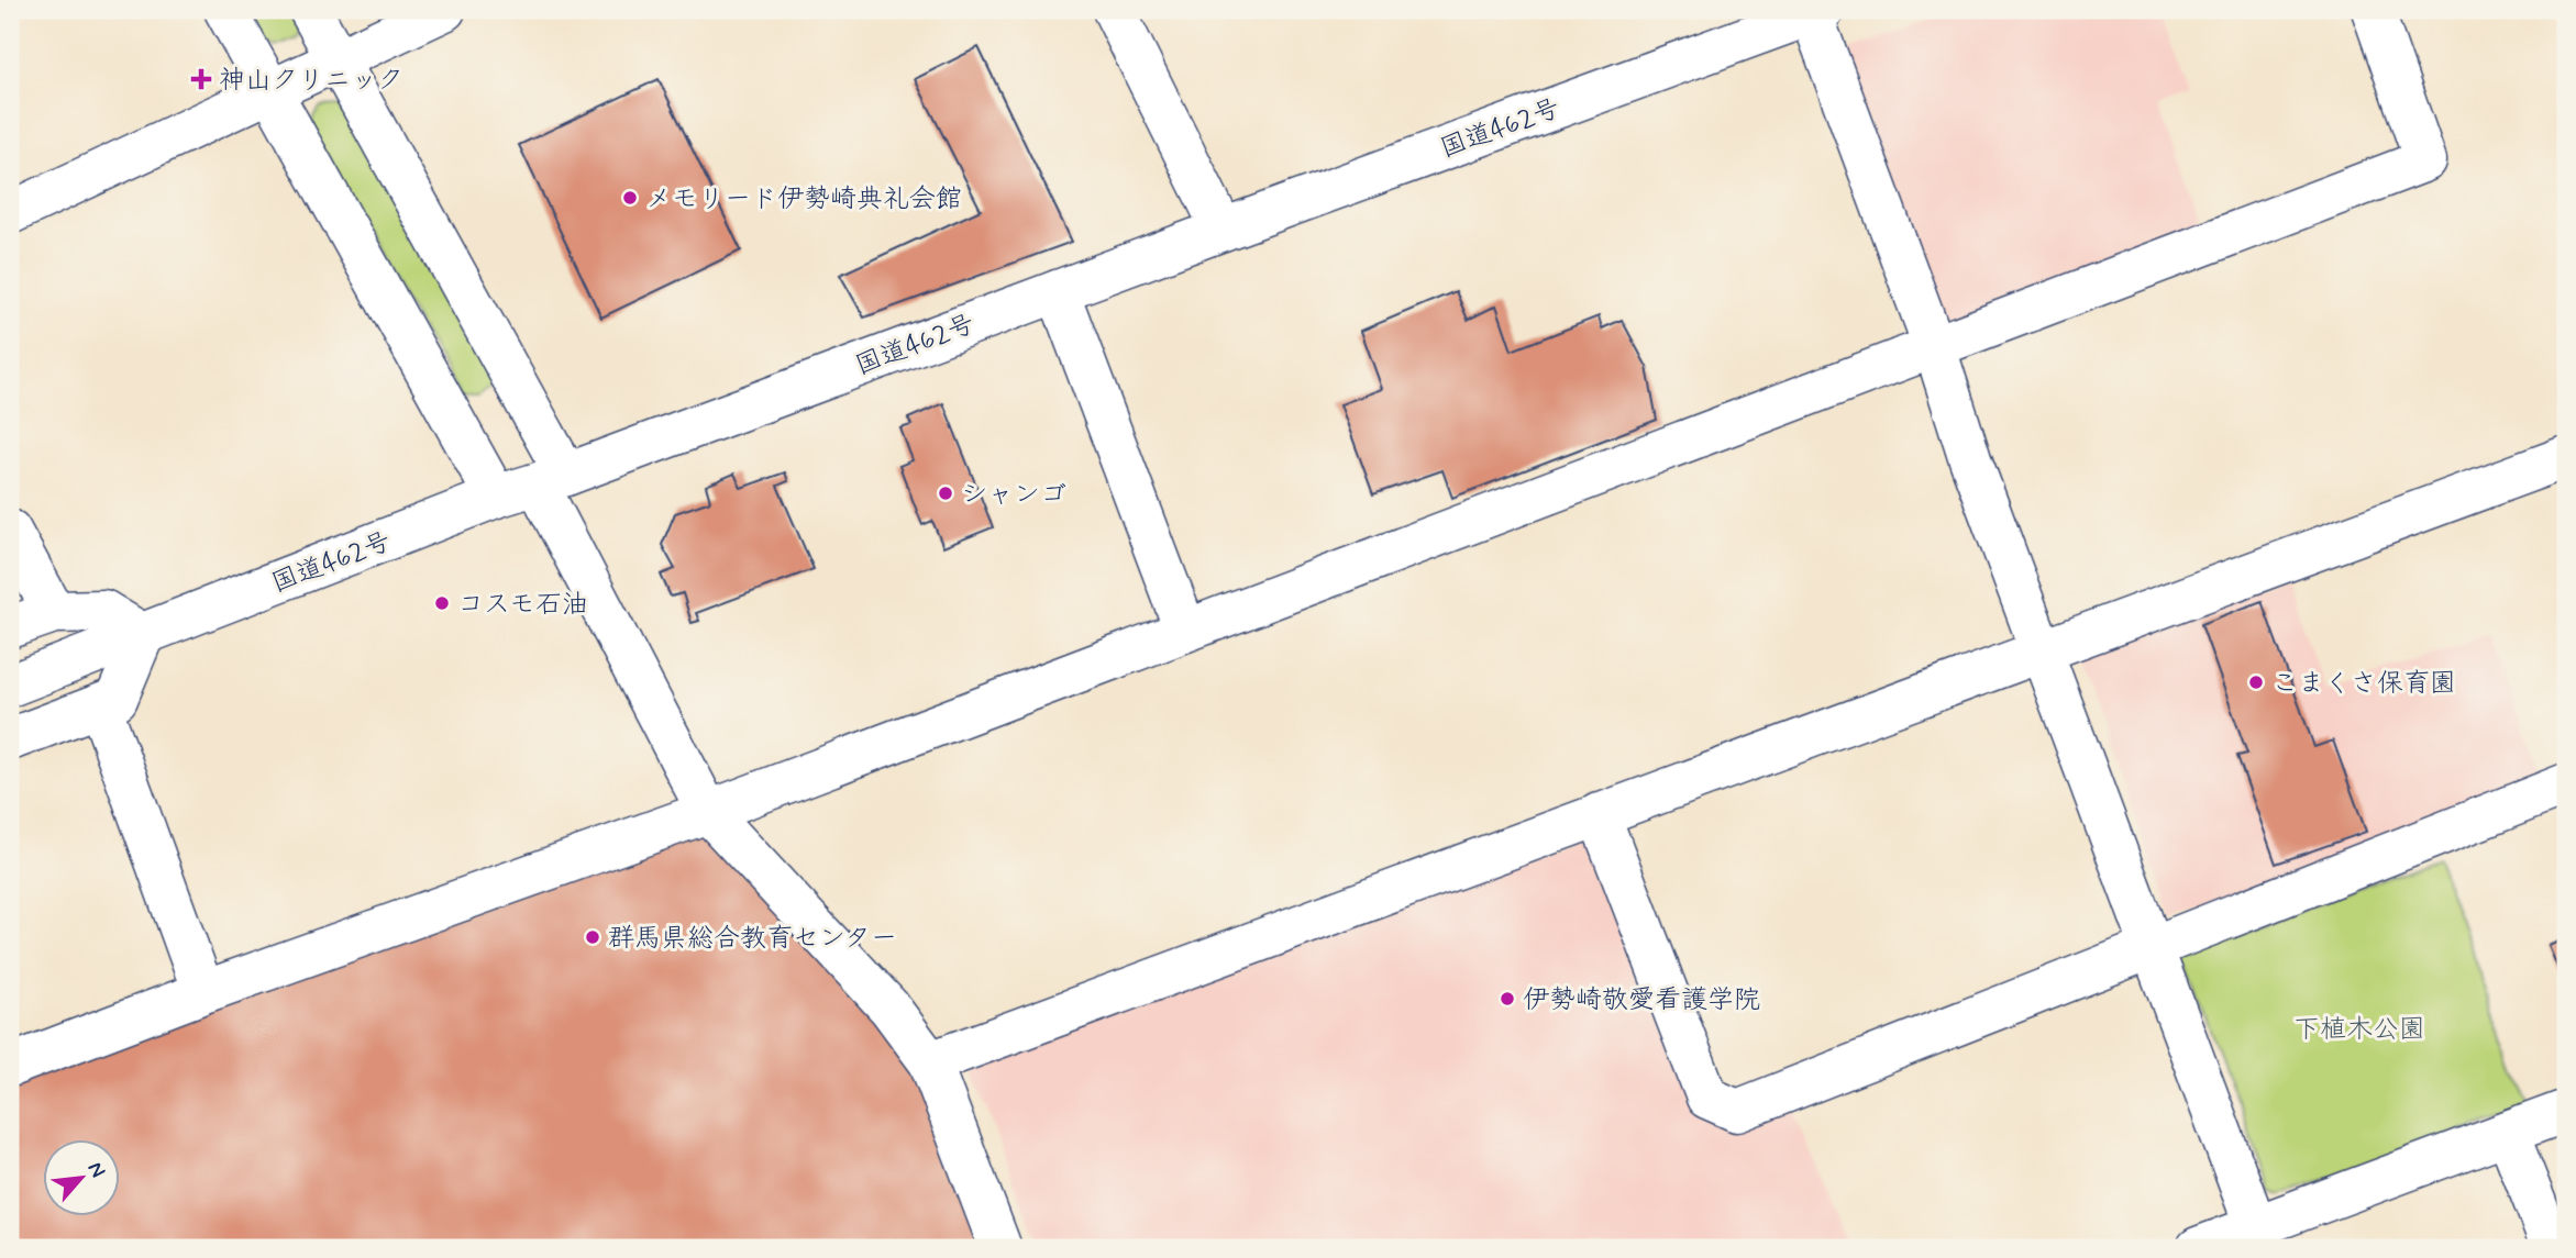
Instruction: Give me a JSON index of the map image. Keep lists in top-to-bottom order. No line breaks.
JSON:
{"streets":{"main road":["国道462号"]},"parks":["下植木公園"],"places":{"health":["神山クリニック"],"other":["メモリード伊勢崎典礼会館","シャンゴ","コスモ石油","こまくさ保育園","群馬県総合教育センター","伊勢崎敬愛看護学院"]},"north":"top right"}
